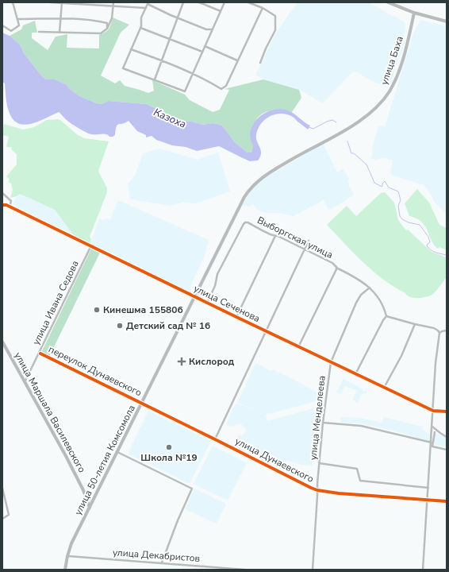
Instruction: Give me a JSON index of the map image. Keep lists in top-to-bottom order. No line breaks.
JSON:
{"streets":{"main road":["улица Баха","улица Маршала Василевского","улица 50-летия Комсомола"],"street":["Выборгская улица","улица Ивана Седова","улица Сеченова","переулок Дунаевского","улица Менделеева","улица Дунаевского","улица Декабристов"]},"crossings":[["улица Баха","улица 50-летия Комсомола"],["Выборгская улица","улица Сеченова"],["Выборгская улица","улица Менделеева"],["улица Ивана Седова","улица Сеченова"],["улица Ивана Седова","улица Маршала Василевского"],["улица Сеченова","улица Менделеева"],["улица Сеченова","улица 50-летия Комсомола"],["переулок Дунаевского","улица 50-летия Комсомола"],["переулок Дунаевского","улица Дунаевского"],["улица Маршала Василевского","улица 50-летия Комсомола"],["улица Менделеева","улица Дунаевского"],["улица 50-летия Комсомола","улица Дунаевского"],["улица 50-летия Комсомола","улица Декабристов"]],"water":["Казоха"],"places":{"other":["Кинешма 155806","Детский сад № 16","Школа №19"],"health":["Кислород"]}}
